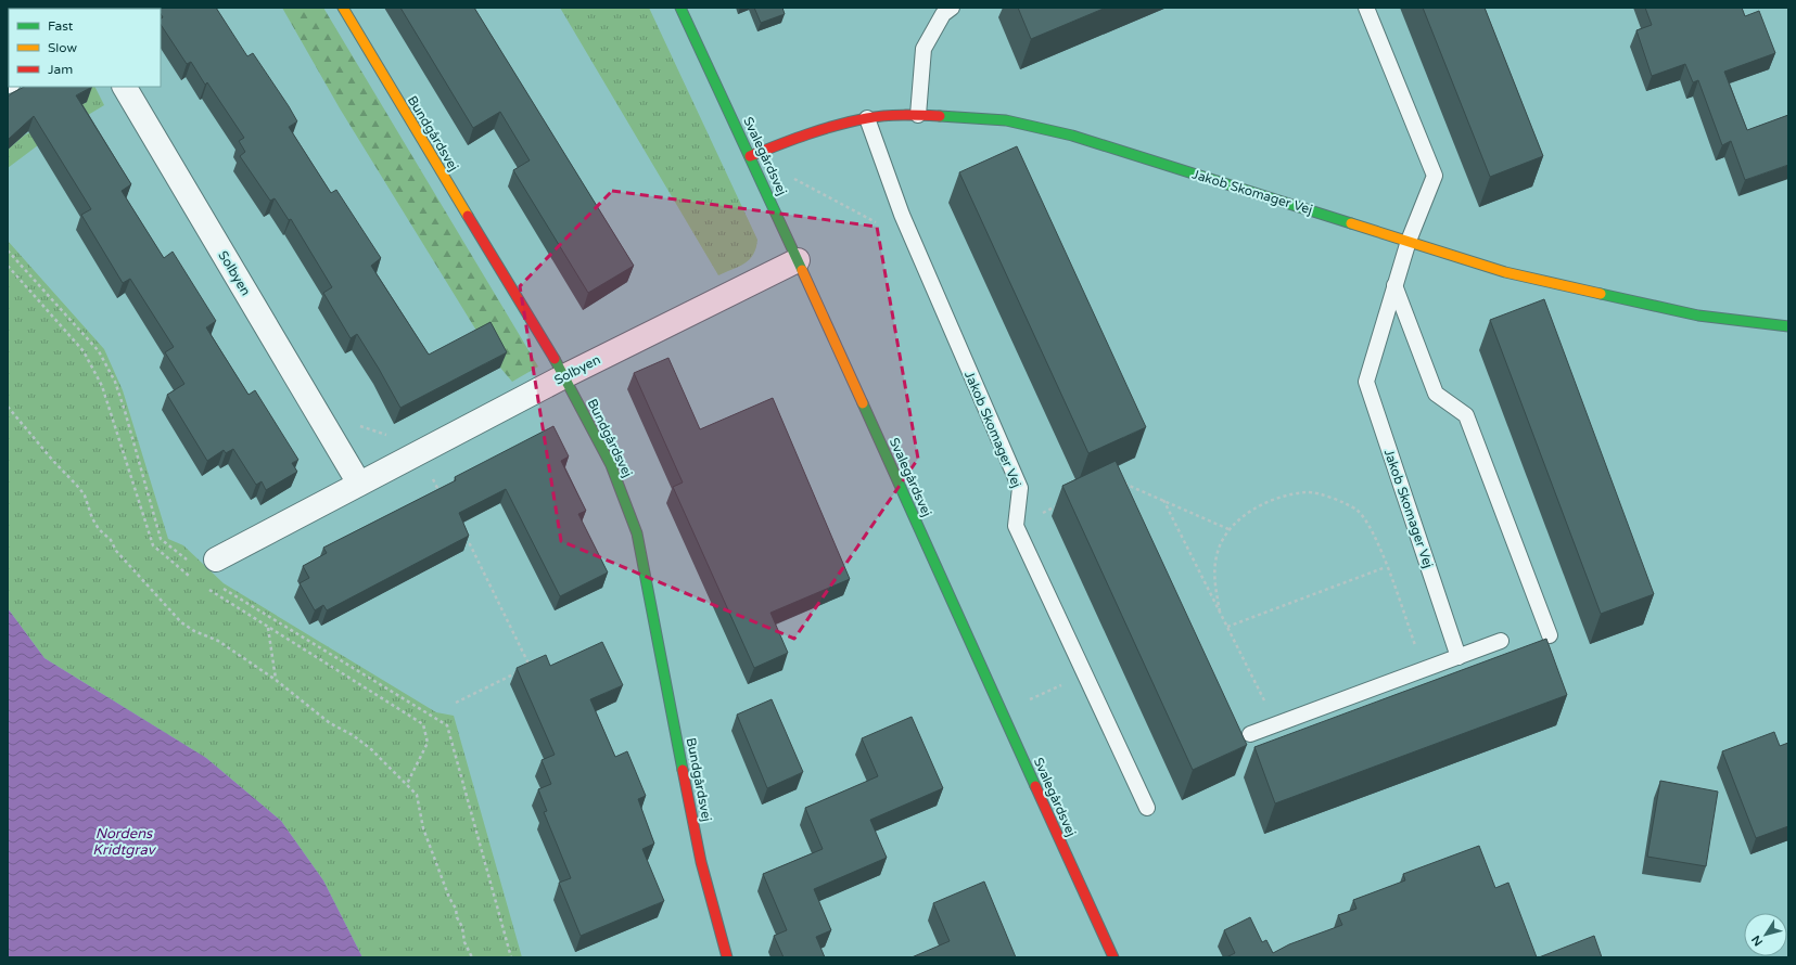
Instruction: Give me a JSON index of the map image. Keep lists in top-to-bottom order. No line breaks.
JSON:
{"streets":{"street":["Bundgårdsvej","Svalegårdsvej","Jakob Skomager Vej","Solbyen"]},"crossings":[["Bundgårdsvej","Solbyen"],["Svalegårdsvej","Jakob Skomager Vej"],["Svalegårdsvej","Solbyen"]],"water":["Nordens Kridtgrav"],"legend":["Fast","Slow","Jam"],"north":"bottom left"}
